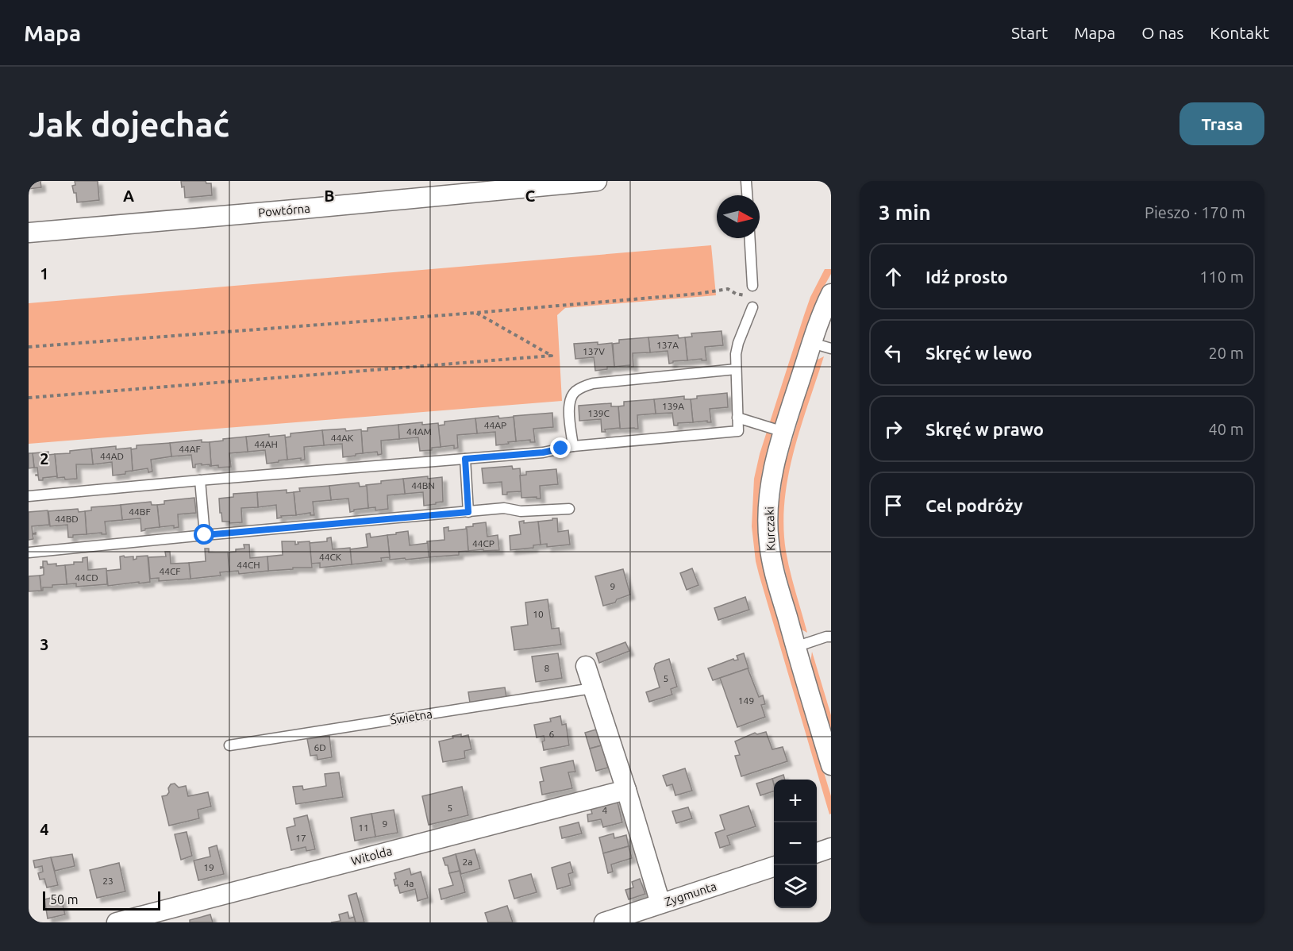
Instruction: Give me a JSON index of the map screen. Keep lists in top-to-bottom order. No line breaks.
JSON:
{"streets":{"street":["Powtórna","Kurczaki","Witolda","Zygmunta"],"lane":["Świetna"]},"house_numbers":["137A","137V","139A","139C","44AP","44AM","44AK","44AH","44AF","44AD","44BN","44BF","44BD","44CP","44CK","44CH","44CF","44CD","9","10","8","5","149","6","6D","5","4","9","11","17","2a","19","23","4a"],"scale_bar":"50 m","north":"right","page":{"header":"Mapa","nav":["Start","Mapa","O nas","Kontakt"],"buttons":"Trasa","title":"Jak dojechać","heading":["3 min","Pieszo · 170 m"],"list":[["Idź prosto","110 m"],["Skręć w lewo","20 m"],["Skręć w prawo","40 m"],"Cel podróży"],"map_buttons":["+","−"],"scale":"50 m"},"grid":{"columns":["A","B","C"],"rows":["1","2","3","4"]}}
